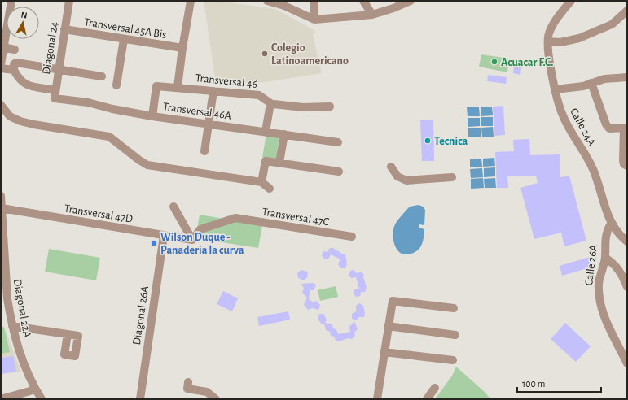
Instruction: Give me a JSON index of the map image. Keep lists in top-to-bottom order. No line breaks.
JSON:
{"streets":{"street":["Transversal 45A Bis","Diagonal 24","Transversal 46","Transversal 46A","Calle 24A","Transversal 47D","Transversal 47C","Calle 26A","Diagonal 22A","Diagonal 26A"]},"crossings":[["Transversal 45A Bis","Diagonal 24"],["Diagonal 24","Transversal 46A"],["Transversal 46","Transversal 46A"],["Calle 24A","Calle 26A"],["Transversal 47D","Transversal 47C"],["Transversal 47D","Diagonal 22A"],["Transversal 47D","Diagonal 26A"]],"places":["Colegio Latinoamericano","Acuacar F.C.","Tecnica","Wilson Duque - Panaderia la curva"],"scale_bar":"100 m","north":"top"}
